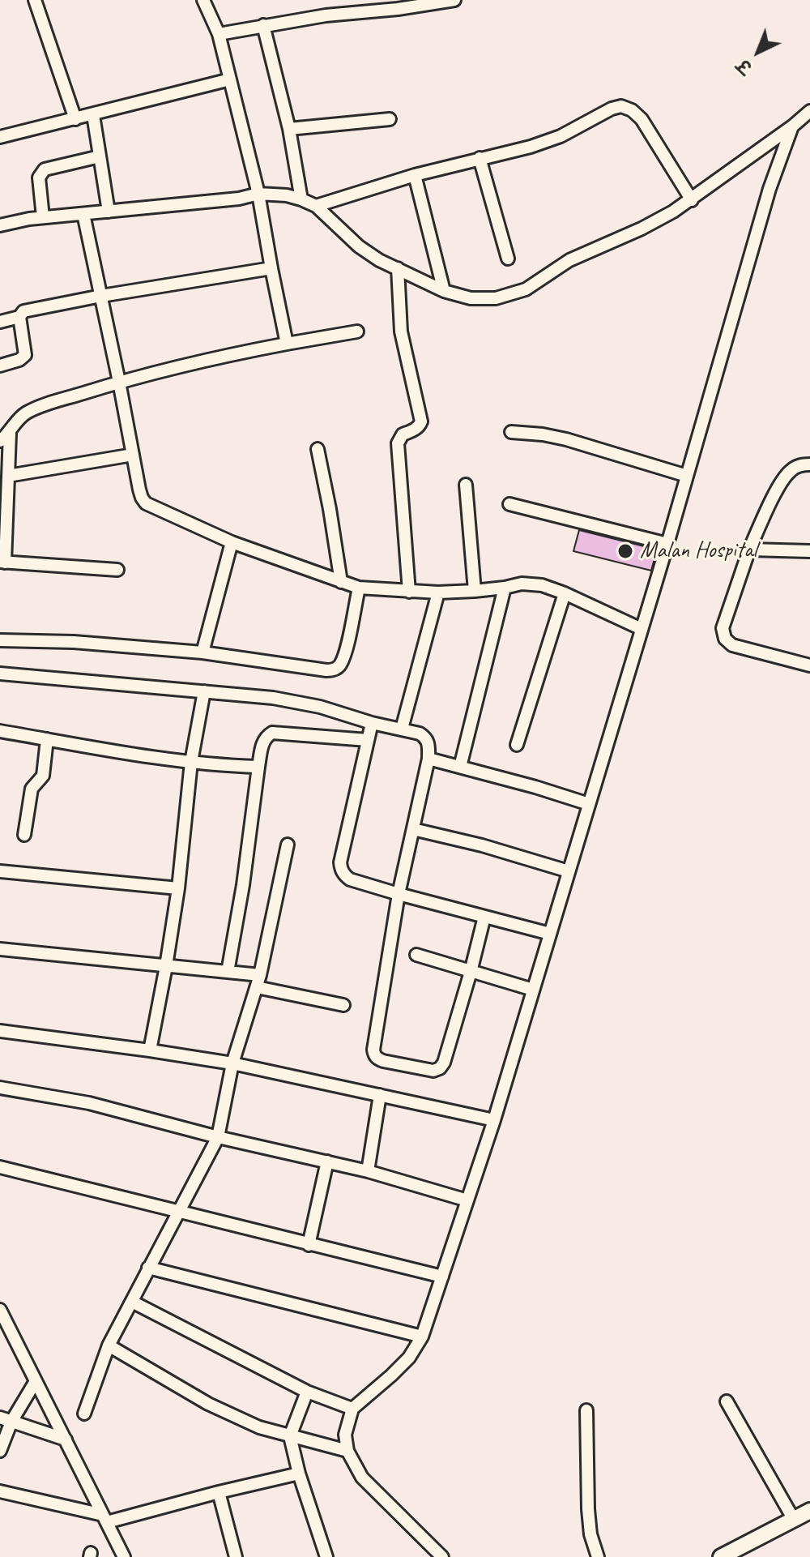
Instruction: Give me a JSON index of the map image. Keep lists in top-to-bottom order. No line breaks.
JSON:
{"places":["Malan Hospital"],"north":"bottom left"}
